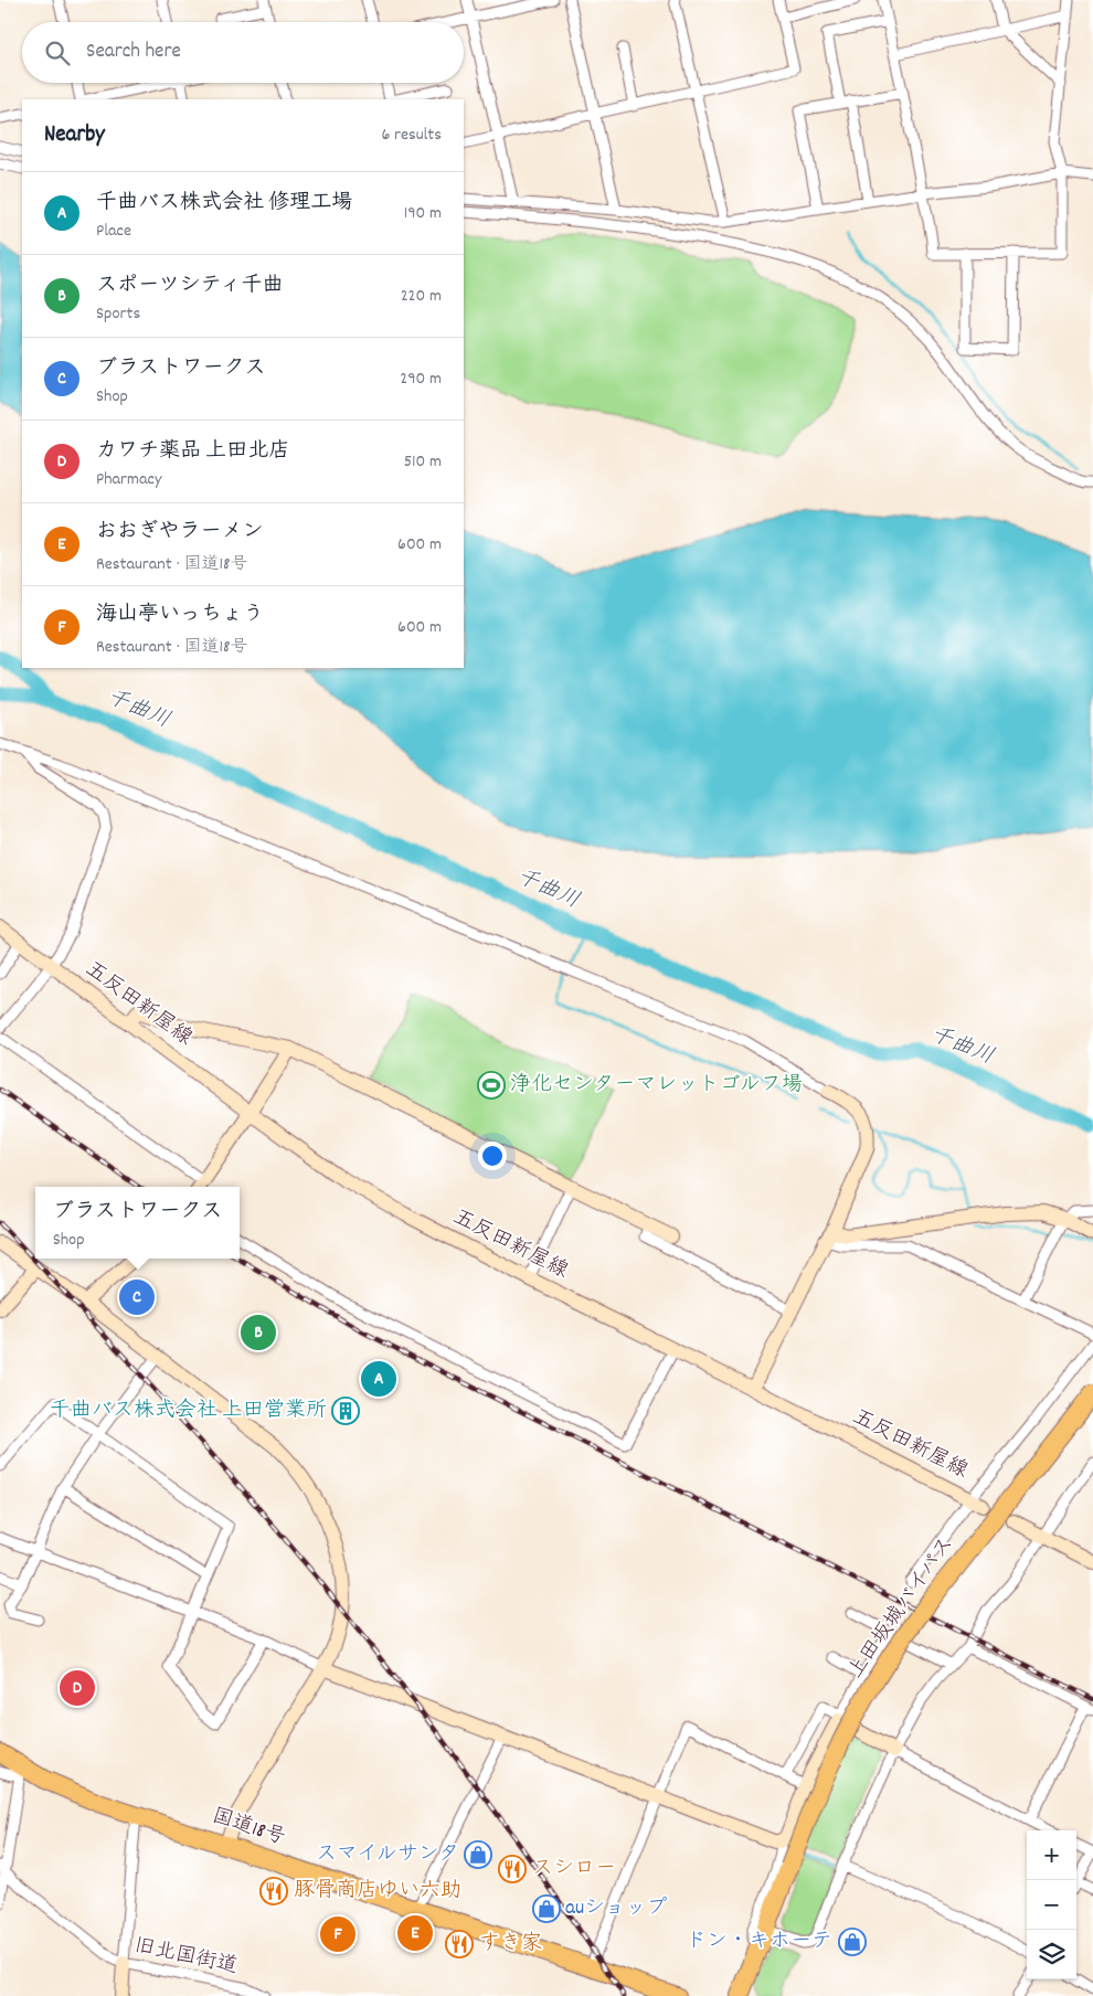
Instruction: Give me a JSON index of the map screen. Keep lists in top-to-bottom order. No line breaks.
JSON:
{"streets":{"highway":["上田坂城バイパス","国道18号"],"street":["五反田新屋線","旧北国街道"]},"water":["千曲川"],"places":{"sports":["浄化センターマレットゴルフ場"],"building":["千曲バス株式会社 上田営業所"],"shop":["スマイルサンタ","auショップ","ドン・キホーテ"],"restaurant":["スシロー","豚骨商店ゆい六助","すき家"]},"page":{"search":"Search here","heading":["Nearby","6 results"],"list":[{"mark":"A","name":"千曲バス株式会社 修理工場","note":"Place","value":"190 m"},{"mark":"B","name":"スポーツシティ千曲","note":"Sports","value":"220 m"},{"mark":"C","name":"ブラストワークス","note":"Shop","value":"290 m"},{"mark":"D","name":"カワチ薬品 上田北店","note":"Pharmacy","value":"510 m"},{"mark":"E","name":"おおぎやラーメン","note":"Restaurant · 国道18号","value":"600 m"},{"mark":"F","name":"海山亭いっちょう","note":"Restaurant · 国道18号","value":"600 m"}],"popup":["ブラストワークス","Shop"],"pins":["C","B","A","D","E","F"],"map_buttons":["+","−"]}}
